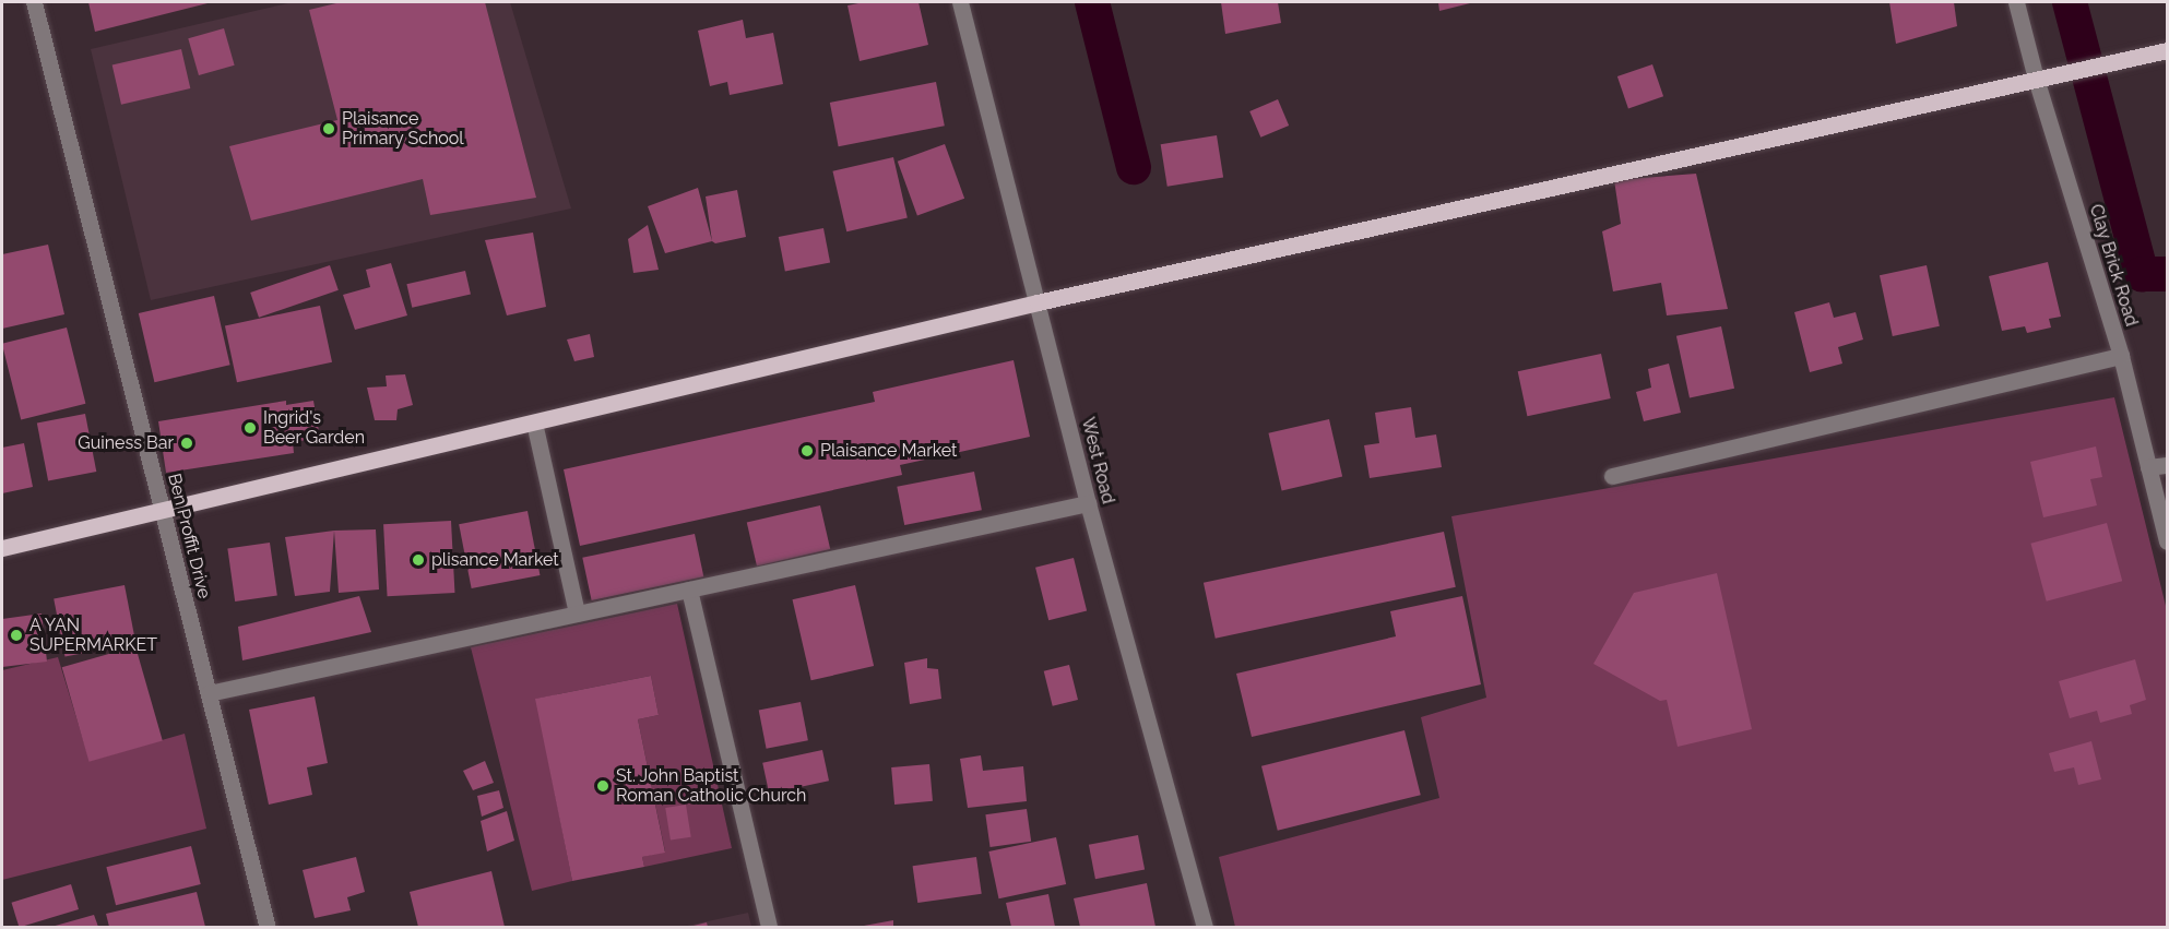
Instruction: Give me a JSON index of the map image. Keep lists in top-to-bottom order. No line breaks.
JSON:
{"streets":{"street":["Clay Brick Road","West Road","Ben Proffit Drive"]},"places":["Plaisance Primary School","Ingrid's Beer Garden","Guiness Bar","Plaisance Market","plisance Market","A YAN SUPERMARKET","St. John Baptist Roman Catholic Church"]}
